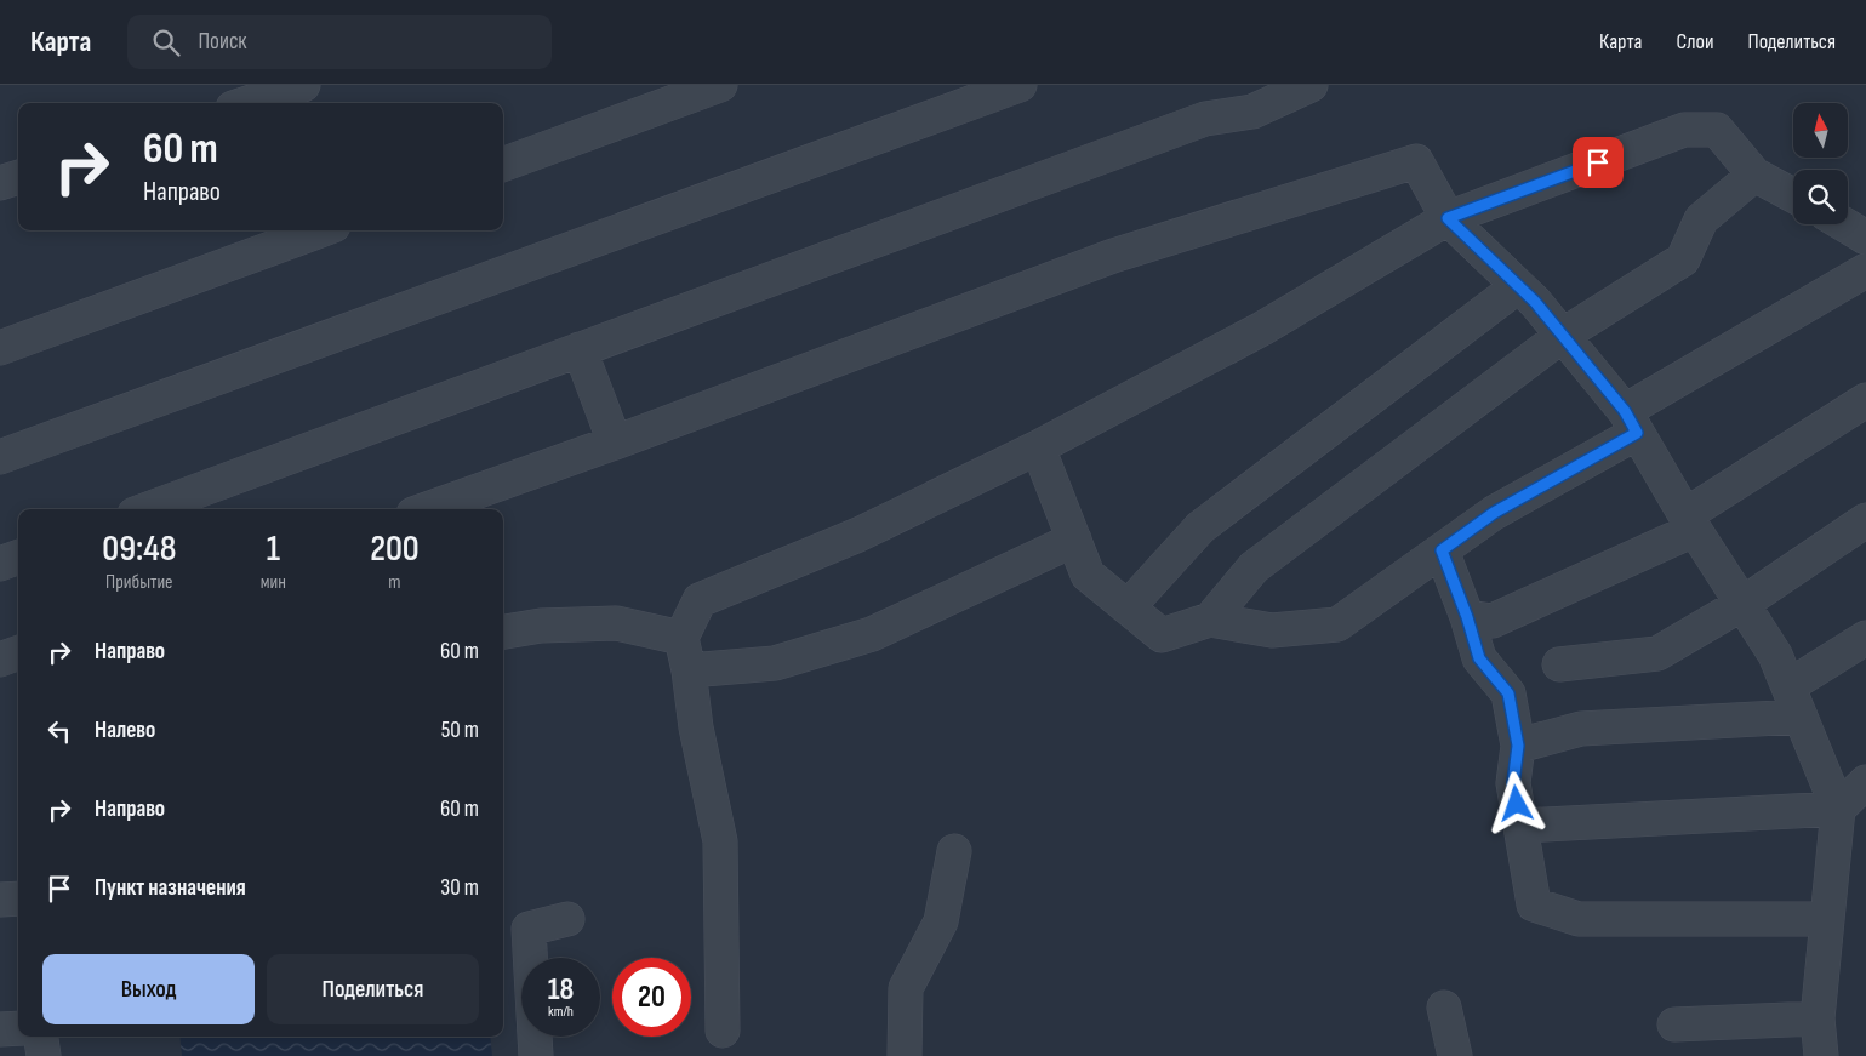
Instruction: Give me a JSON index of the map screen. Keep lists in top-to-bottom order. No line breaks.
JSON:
{"north":"top","page":{"header":"Карта","search":"Поиск","nav":["Карта","Слои","Поделиться"],"turn":["60 m","Направо"],"eta":["09:48","Прибытие","1","мин","200","m"],"list":[{"name":"Направо","value":"60 m"},{"name":"Налево","value":"50 m"},{"name":"Направо","value":"60 m"},{"name":"Пункт назначения","value":"30 m"}],"buttons":["Выход","Поделиться"],"speed":"18 km/h","limit":"20"}}
